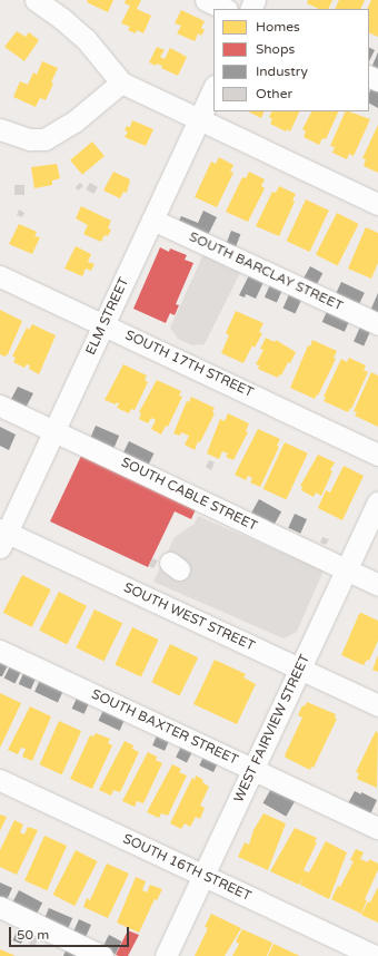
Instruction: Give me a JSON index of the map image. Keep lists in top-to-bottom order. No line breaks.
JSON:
{"streets":{"street":["SOUTH BARCLAY STREET","ELM STREET","SOUTH 17TH STREET","SOUTH CABLE STREET","SOUTH WEST STREET","SOUTH BAXTER STREET","WEST FAIRVIEW STREET","SOUTH 16TH STREET"]},"crossings":[["SOUTH BARCLAY STREET","ELM STREET"],["ELM STREET","SOUTH 17TH STREET"],["ELM STREET","SOUTH CABLE STREET"],["ELM STREET","SOUTH WEST STREET"],["SOUTH CABLE STREET","WEST FAIRVIEW STREET"],["SOUTH WEST STREET","WEST FAIRVIEW STREET"],["SOUTH BAXTER STREET","WEST FAIRVIEW STREET"],["WEST FAIRVIEW STREET","SOUTH 16TH STREET"]],"legend":["Homes","Shops","Industry","Other"],"scale_bar":"50 m"}
